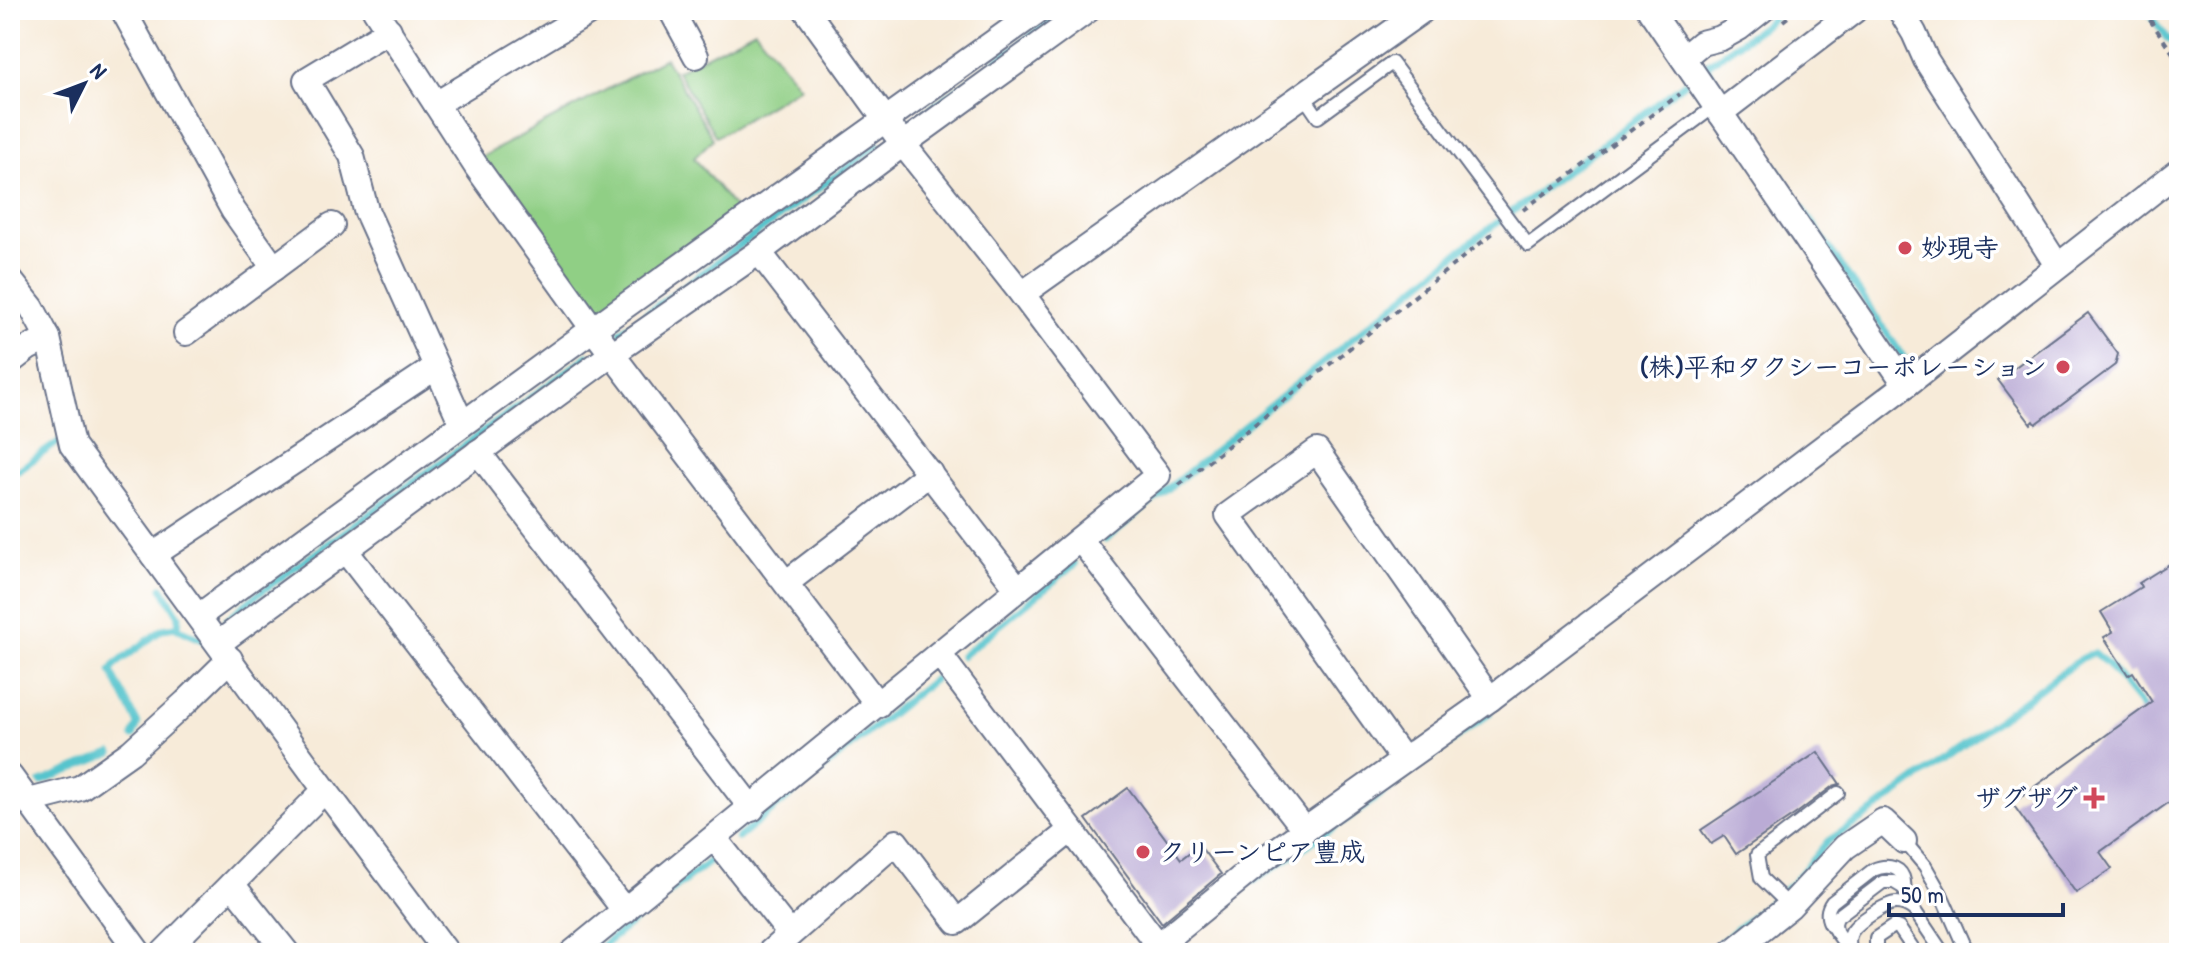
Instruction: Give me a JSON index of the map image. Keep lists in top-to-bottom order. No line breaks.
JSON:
{"places":{"other":["妙現寺","(株)平和タクシーコーポレーション","クリーンピア豊成"],"health":["ザグザグ"]},"scale_bar":"50 m","north":"top right"}
